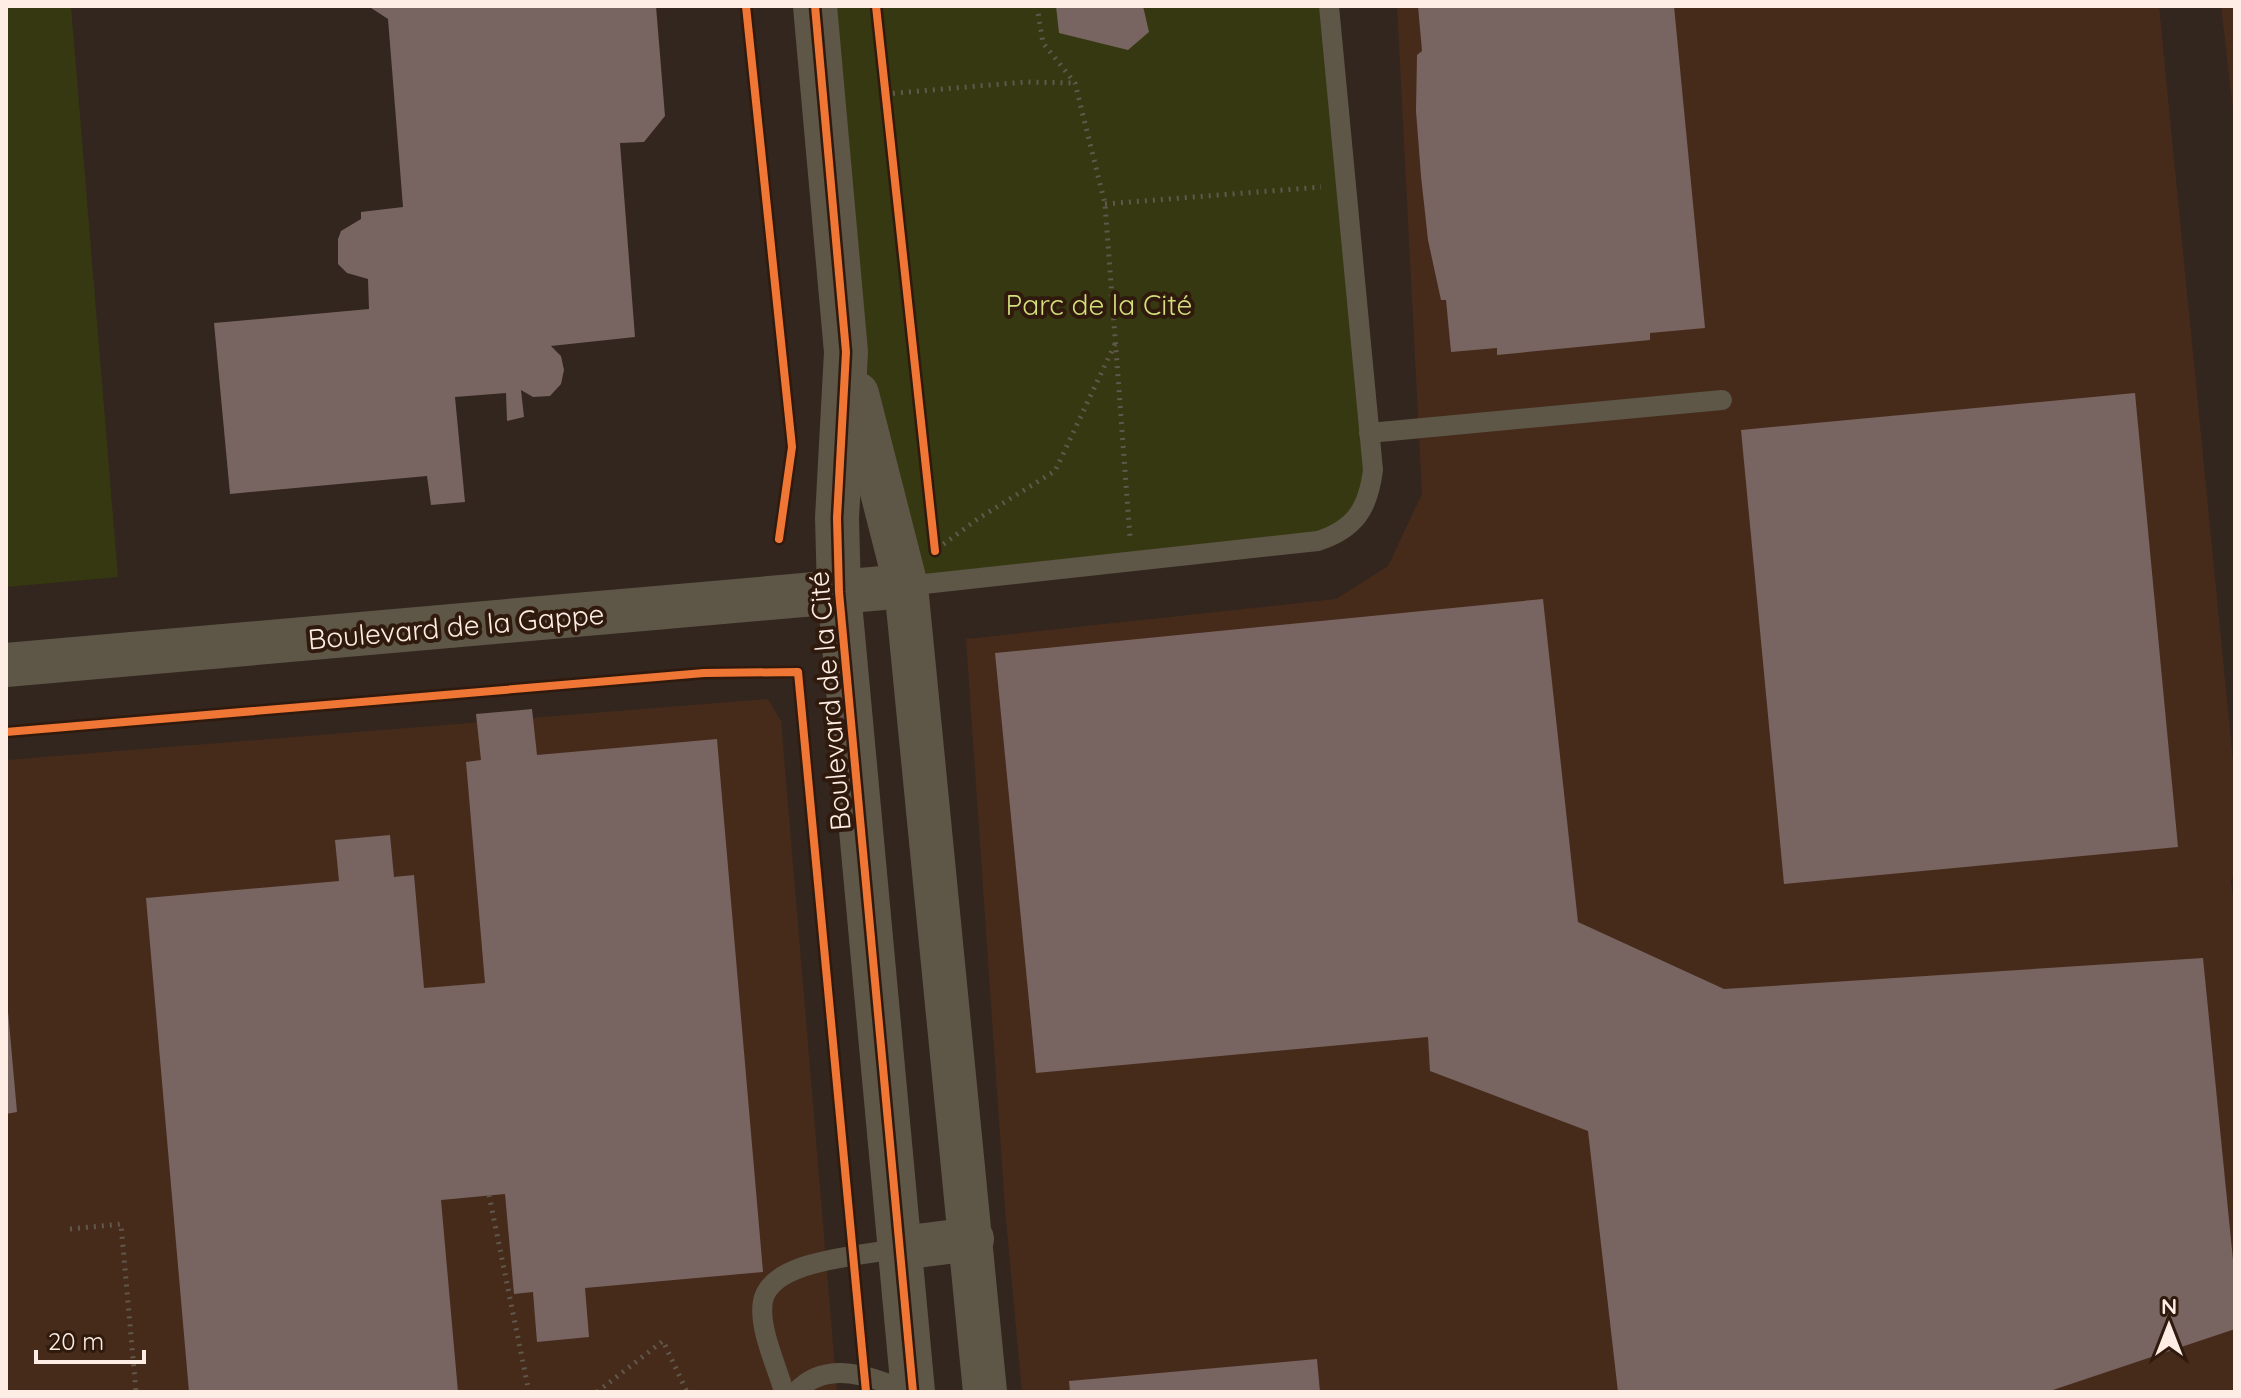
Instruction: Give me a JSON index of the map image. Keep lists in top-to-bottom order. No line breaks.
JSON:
{"streets":{"street":["Boulevard de la Gappe","Boulevard de la Cité"]},"crossings":[["Boulevard de la Gappe","Boulevard de la Cité"]],"parks":["Parc de la Cité"],"scale_bar":"20 m","north":"top"}
